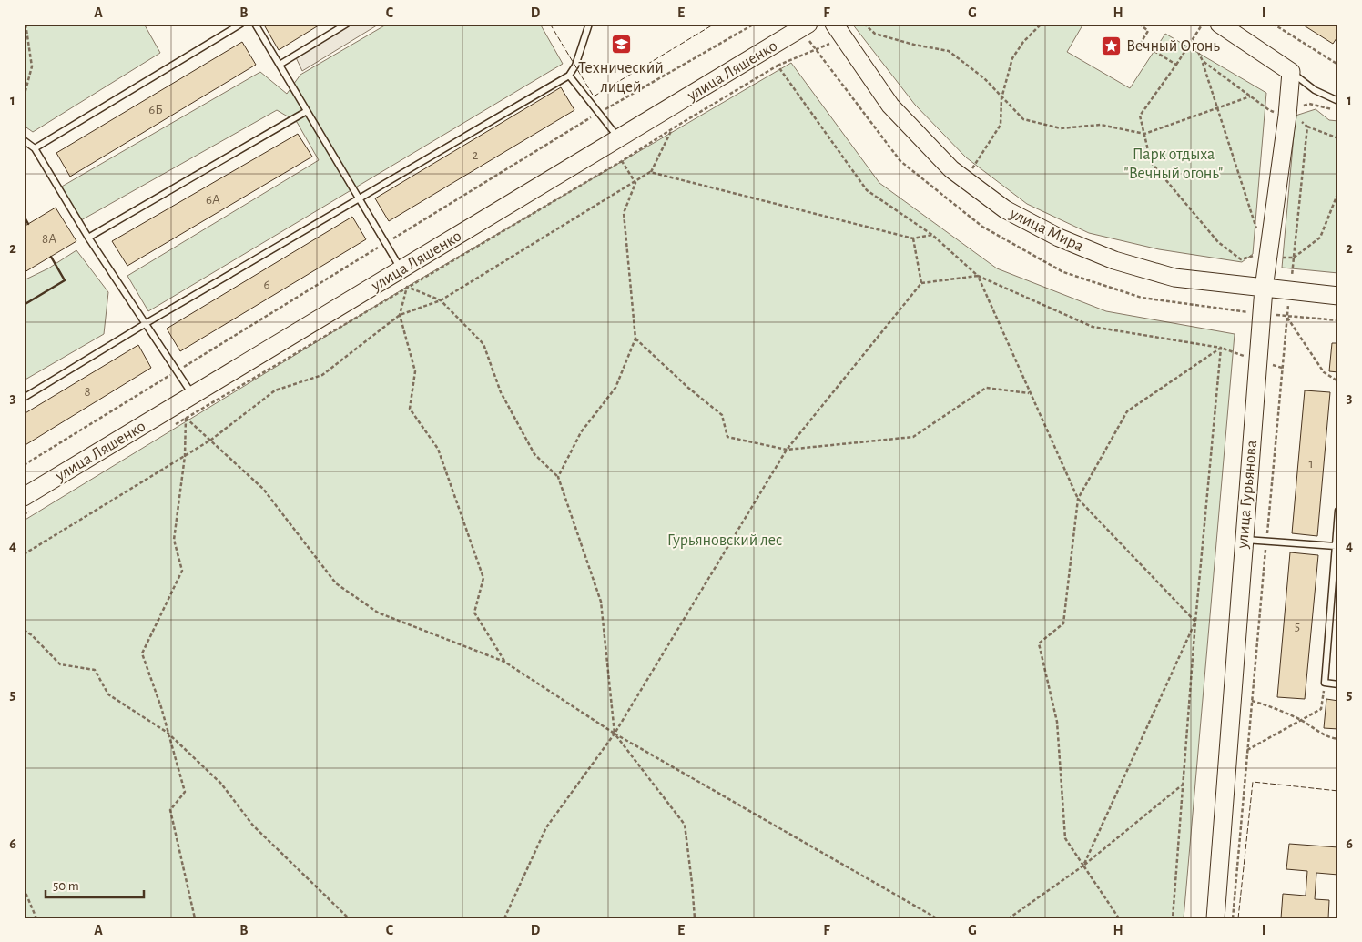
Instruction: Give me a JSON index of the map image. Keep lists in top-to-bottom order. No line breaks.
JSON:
{"streets":{"main road":["улица Ляшенко","улица Мира","улица Гурьянова"]},"crossings":[["улица Мира","улица Гурьянова"]],"parks":["Парк отдыха \"Вечный огонь\"","Гурьяновский лес"],"places":{"school or university":["Технический лицей"],"place":["Вечный Огонь"]},"house_numbers":["6Б","2","6А","8А","6","8","1","5"],"scale_bar":"50 m","grid":{"columns":["A","B","C","D","E","F","G","H","I"],"rows":["1","2","3","4","5","6"]}}
